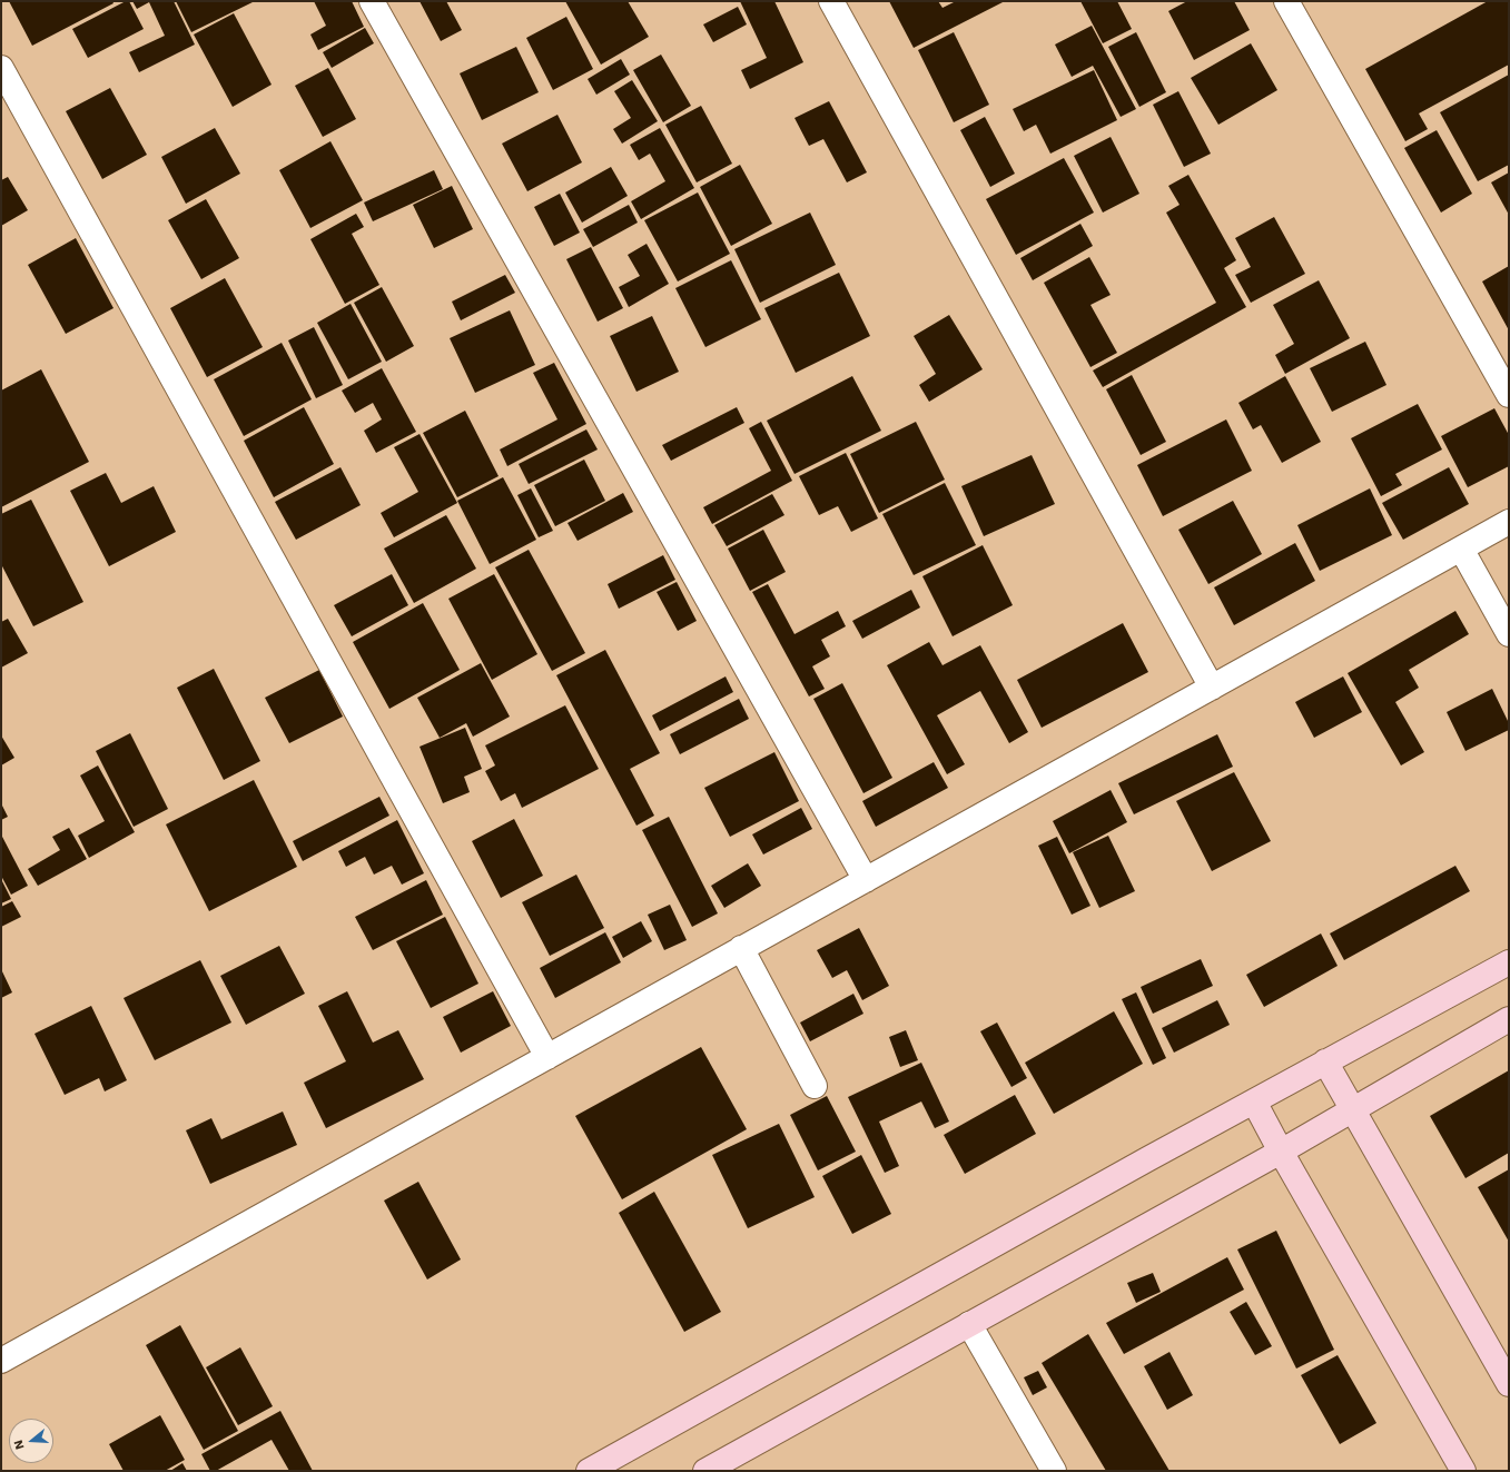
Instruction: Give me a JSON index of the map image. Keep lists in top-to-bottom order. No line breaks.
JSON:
{"north":"left"}
